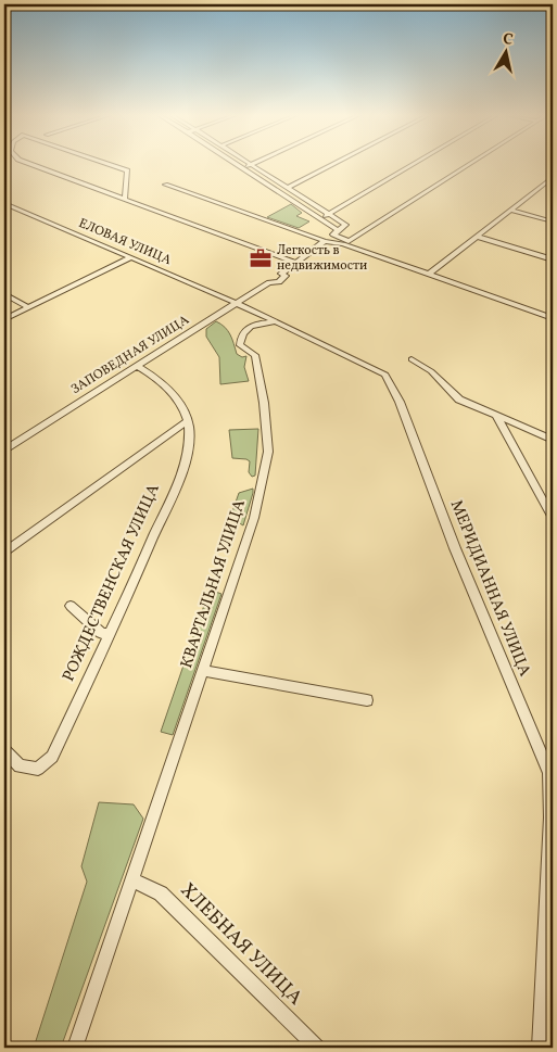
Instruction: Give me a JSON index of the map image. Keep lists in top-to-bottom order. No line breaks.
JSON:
{"streets":{"street":["ЕЛОВАЯ УЛИЦА","ЗАПОВЕДНАЯ УЛИЦА","РОЖДЕСТВЕНСКАЯ УЛИЦА","КВАРТАЛЬНАЯ УЛИЦА","МЕРИДИАННАЯ УЛИЦА","ХЛЕБНАЯ УЛИЦА"]},"crossings":[["ЕЛОВАЯ УЛИЦА","ЗАПОВЕДНАЯ УЛИЦА"],["ЕЛОВАЯ УЛИЦА","МЕРИДИАННАЯ УЛИЦА"],["ЗАПОВЕДНАЯ УЛИЦА","МЕРИДИАННАЯ УЛИЦА"],["КВАРТАЛЬНАЯ УЛИЦА","МЕРИДИАННАЯ УЛИЦА"],["КВАРТАЛЬНАЯ УЛИЦА","ХЛЕБНАЯ УЛИЦА"]],"places":{"office":["Легкость в недвижимости"]},"north":"top"}
